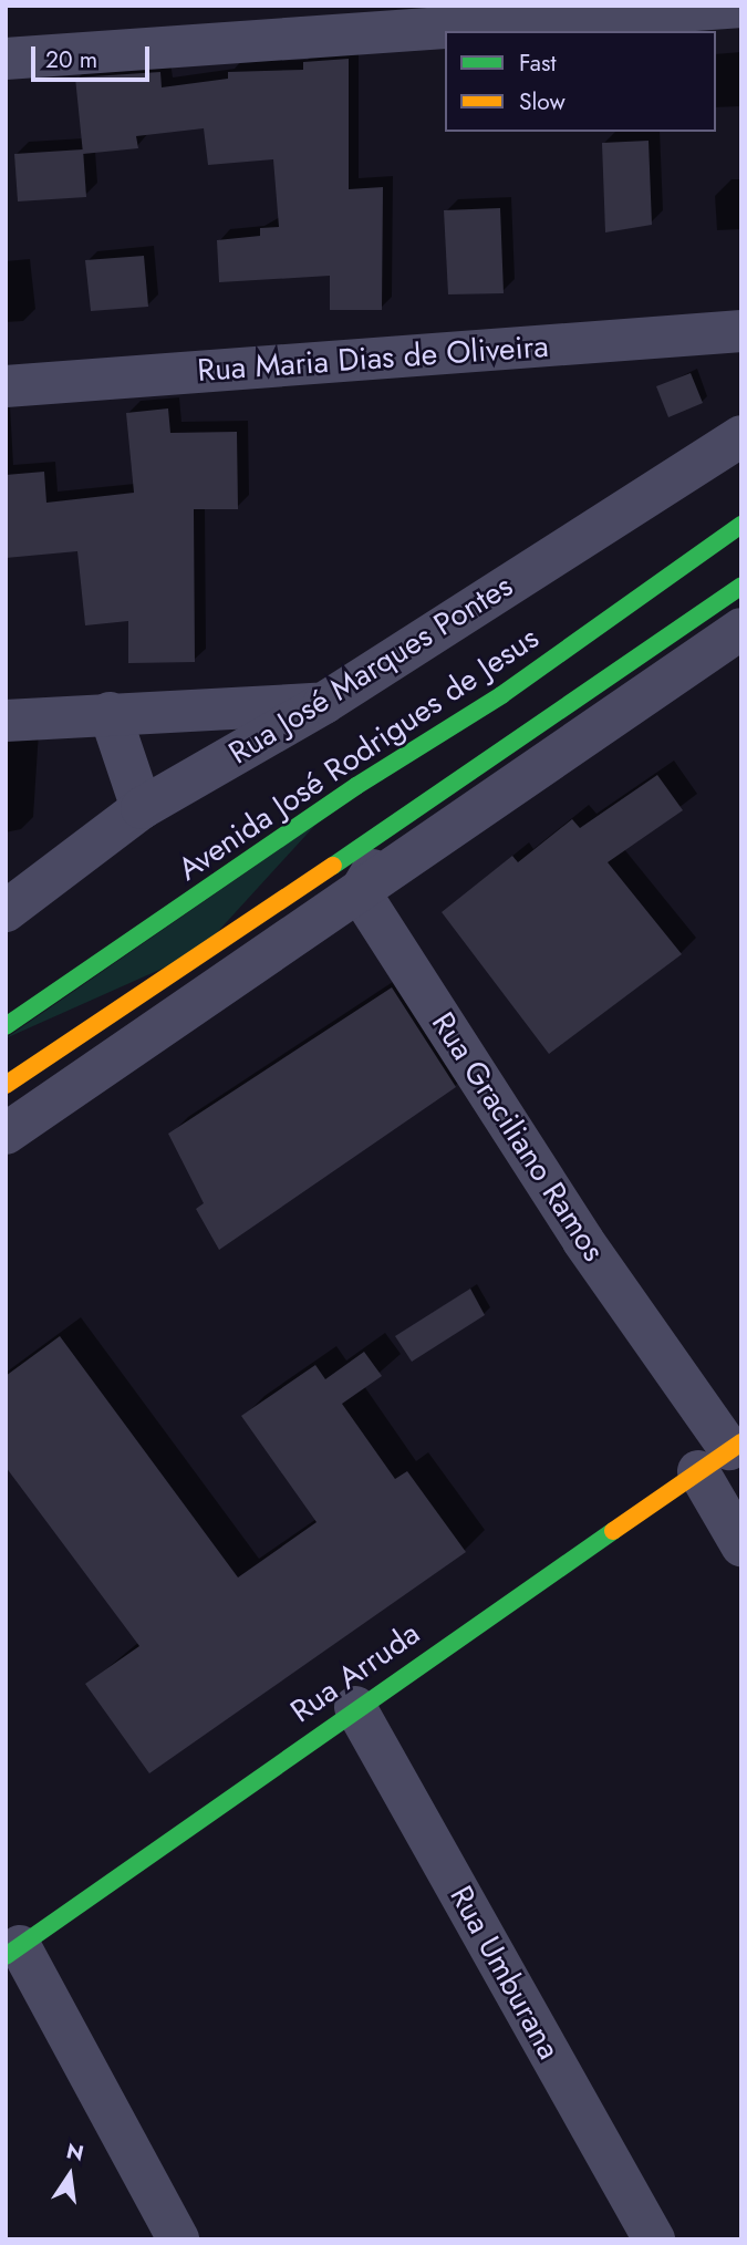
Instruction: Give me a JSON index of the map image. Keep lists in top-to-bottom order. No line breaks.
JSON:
{"streets":{"main road":["Avenida José Rodrigues de Jesus","Rua Arruda"],"street":["Rua Maria Dias de Oliveira","Rua José Marques Pontes","Rua Graciliano Ramos","Rua Umburana"]},"crossings":[["Rua Graciliano Ramos","Rua Arruda"],["Rua Arruda","Rua Umburana"]],"legend":["Fast","Slow"],"scale_bar":"20 m","north":"top"}
